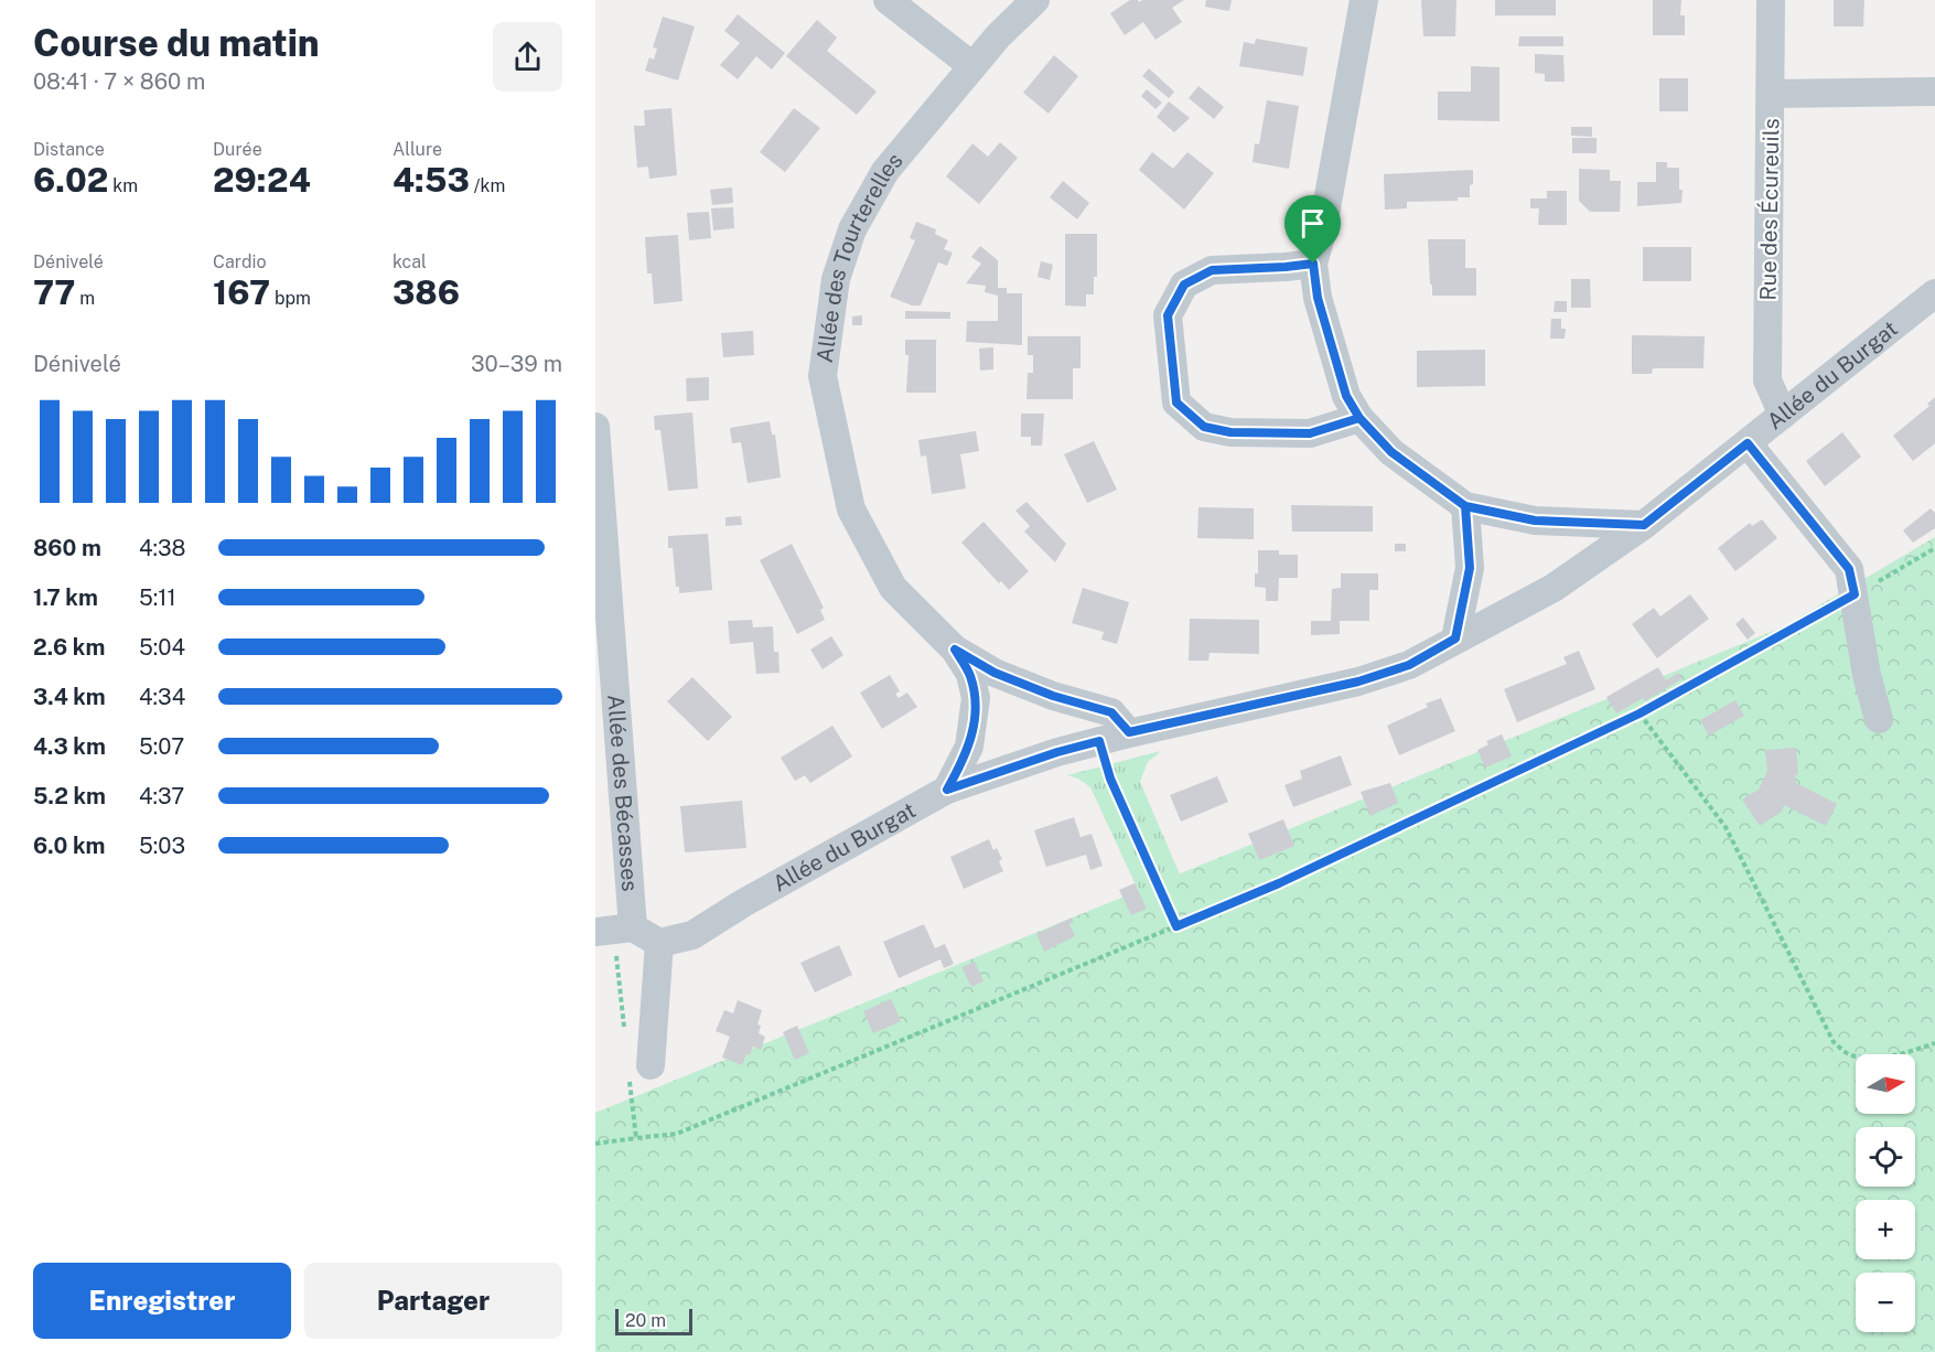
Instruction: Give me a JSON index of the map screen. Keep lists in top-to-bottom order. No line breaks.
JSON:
{"streets":{"street":["Rue des Écureuils","Allée des Tourterelles","Allée du Burgat","Allée des Bécasses"]},"crossings":[["Rue des Écureuils","Allée du Burgat"],["Allée des Tourterelles","Allée du Burgat"]],"scale_bar":"20 m","north":"right","page":{"heading":["Course du matin","08:41 · 7 × 860 m"],"stats":[["Distance","6.02 km"],["Durée","29:24"],["Allure","4:53 /km"],["Dénivelé","77 m"],["Cardio","167 bpm"],["kcal","386"]],"chart":["Dénivelé","30–39 m"],"list":[{"name":"860 m","note":"4:38"},{"name":"1.7 km","note":"5:11"},{"name":"2.6 km","note":"5:04"},{"name":"3.4 km","note":"4:34"},{"name":"4.3 km","note":"5:07"},{"name":"5.2 km","note":"4:37"},{"name":"6.0 km","note":"5:03"}],"map_buttons":["+","−"],"buttons":["Enregistrer","Partager"],"scale":"20 m"}}
